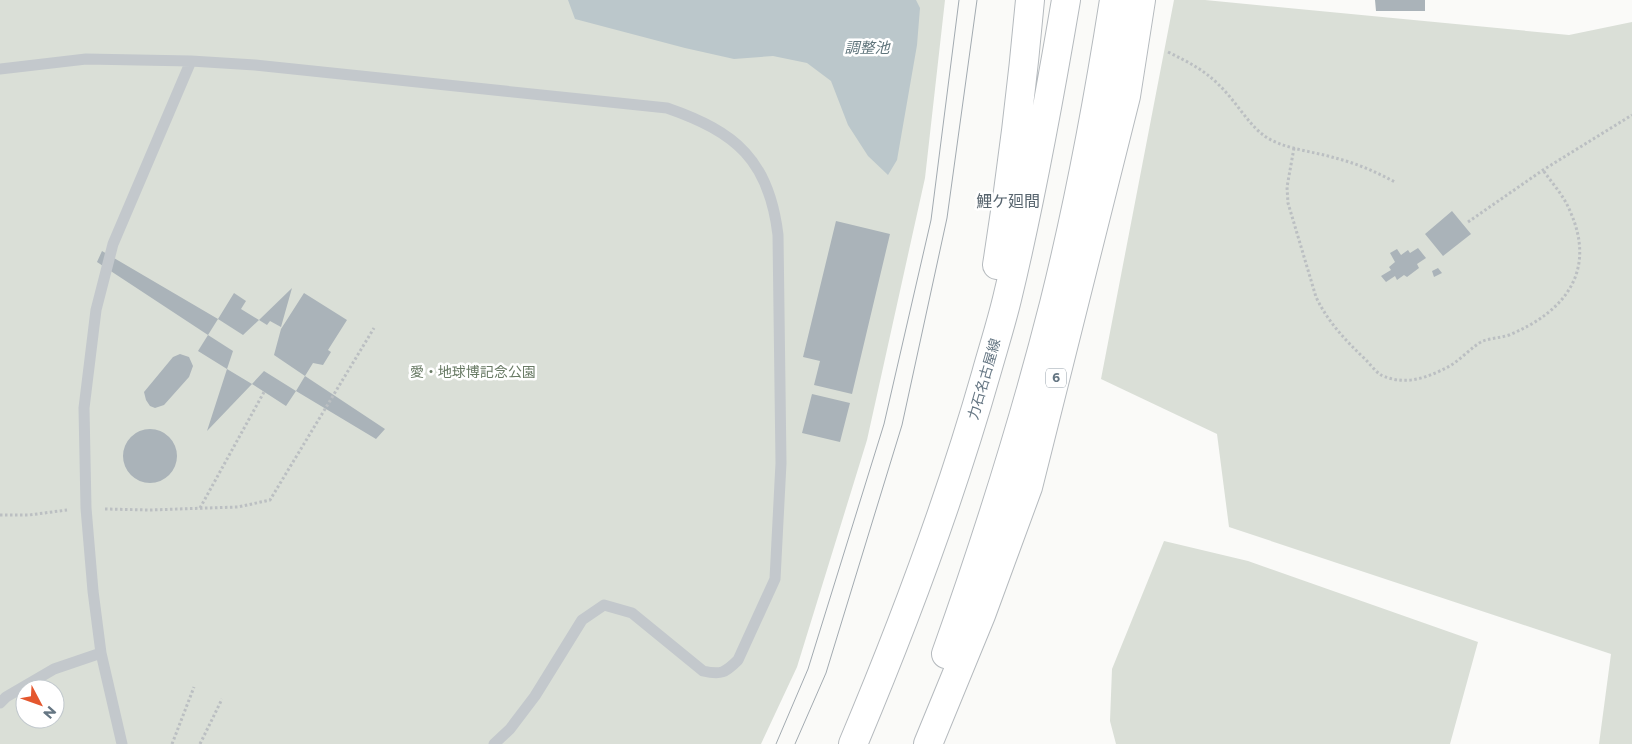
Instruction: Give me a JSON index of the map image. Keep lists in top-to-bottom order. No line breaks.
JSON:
{"streets":{"main road":["6","力石名古屋線"]},"districts":["鯉ケ廻間"],"water":["調整池"],"parks":["愛・地球博記念公園"],"north":"bottom right"}
